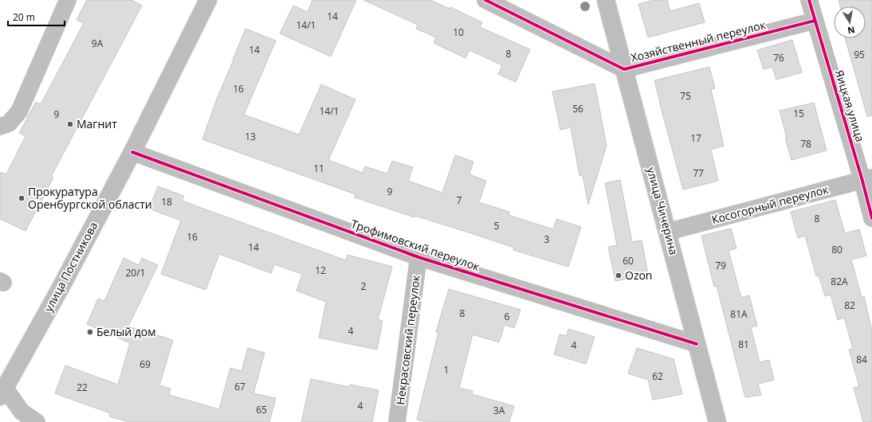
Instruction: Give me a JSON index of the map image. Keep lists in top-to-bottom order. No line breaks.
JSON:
{"streets":{"main road":["улица Чичерина","улица Постникова"],"street":["Хозяйственный переулок","Яицкая улица","Косогорный переулок","Трофимовский переулок","Некрасовский переулок"]},"crossings":[["Хозяйственный переулок","Яицкая улица"],["Хозяйственный переулок","улица Чичерина"],["Яицкая улица","Косогорный переулок"],["Косогорный переулок","улица Чичерина"],["улица Чичерина","Трофимовский переулок"],["Трофимовский переулок","улица Постникова"],["Трофимовский переулок","Некрасовский переулок"]],"places":["Магнит","Прокуратура Оренбургской области","Ozon","Белый дом"],"house_numbers":["14","14/1","10","9А","14","8","95","76","16","75","56","14/1","15","9","13","17","78","11","77","9","7","18","8","5","16","3","14","80","60","79","12","20/1","82А","2","82","8","81А","6","4","81","4","84","69","1","62","67","22","4","65","3А"],"scale_bar":"20 m","north":"bottom"}
